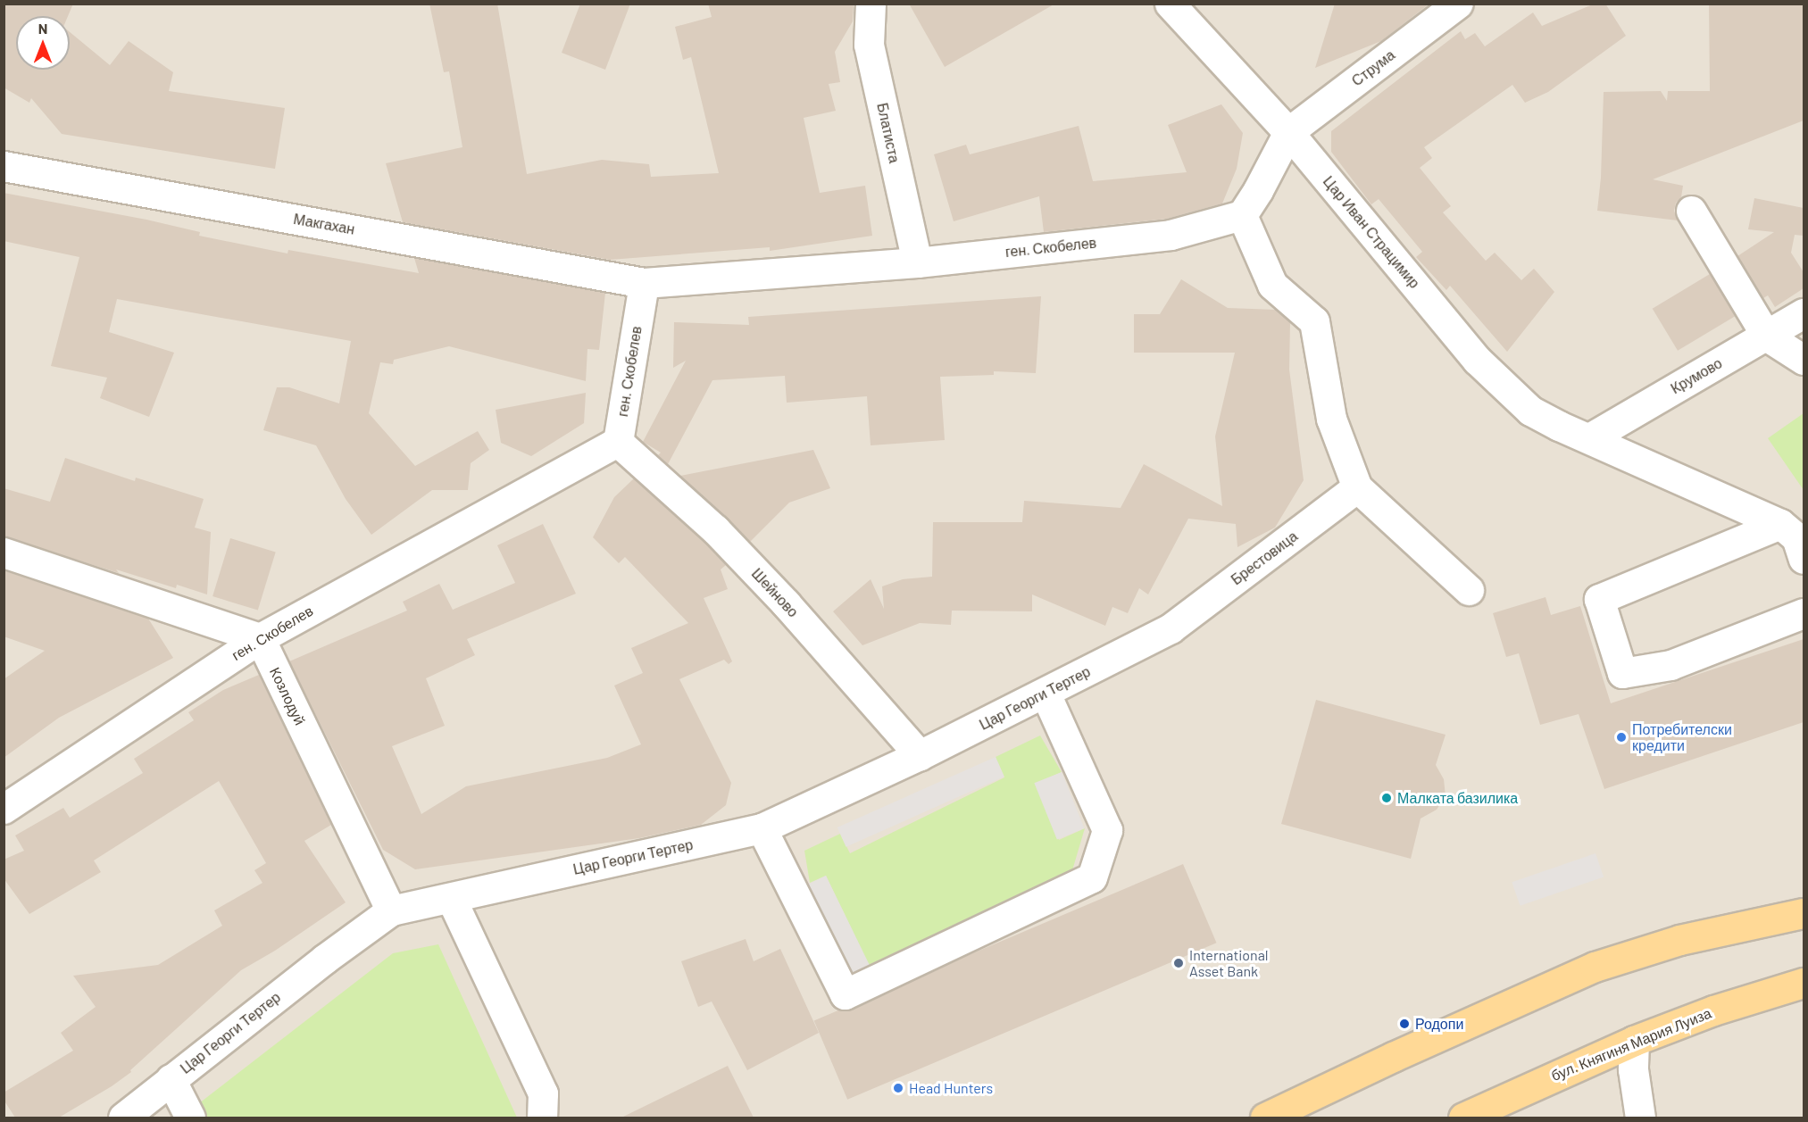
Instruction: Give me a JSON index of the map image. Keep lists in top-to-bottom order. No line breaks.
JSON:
{"streets":{"main road":["бул. Княгиня Мария Луиза"],"street":["Струма","Блатиста","Макгахан","Цар Иван Страцимир","ген. Скобелев","Крумово","Брестовица","Шейново","Козлодуй","Цар Георги Тертер"]},"crossings":[["Струма","Цар Иван Страцимир"],["Блатиста","ген. Скобелев"],["Макгахан","ген. Скобелев"],["Цар Иван Страцимир","Крумово"],["ген. Скобелев","Шейново"],["ген. Скобелев","Козлодуй"],["Брестовица","Цар Георги Тертер"],["Шейново","Цар Георги Тертер"],["Козлодуй","Цар Георги Тертер"]],"places":["Потребителски кредити","Малката базилика","International Asset Bank","Родопи","Head Hunters"],"north":"top"}
